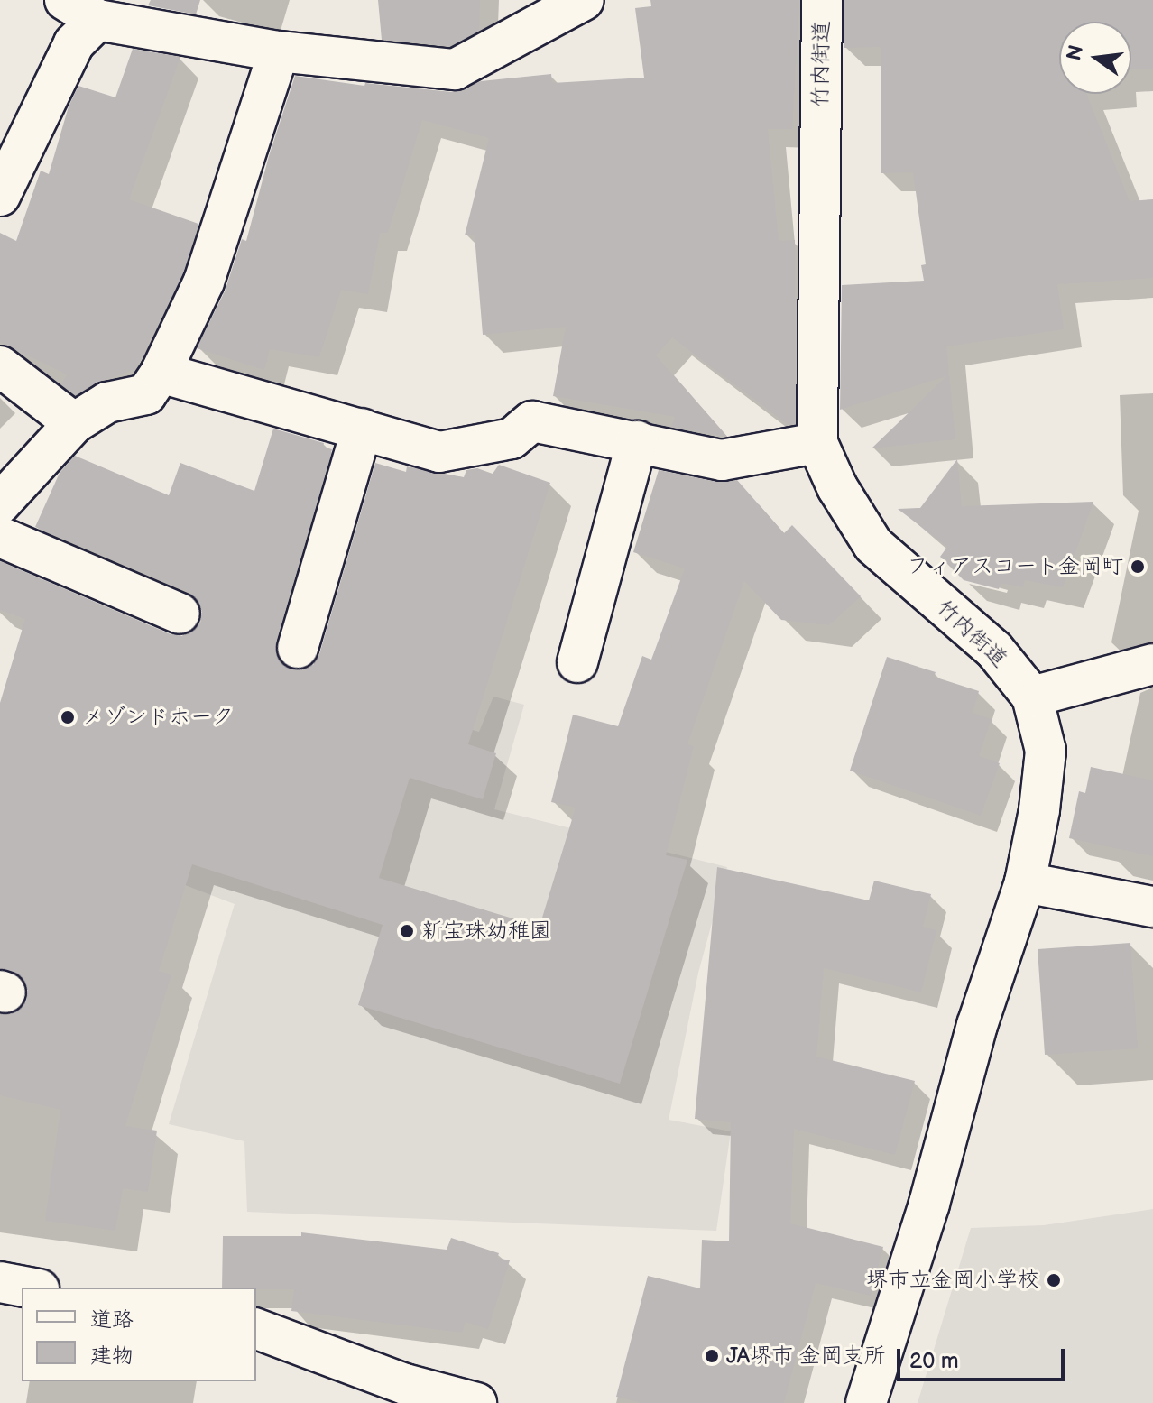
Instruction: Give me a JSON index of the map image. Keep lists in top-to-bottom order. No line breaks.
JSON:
{"streets":{"street":["竹内街道"]},"places":["フィアスコート金岡町","メゾンドホーク","新宝珠幼稚園","堺市立金岡小学校","JA堺市 金岡支所"],"legend":["道路","建物"],"scale_bar":"20 m","north":"left"}
